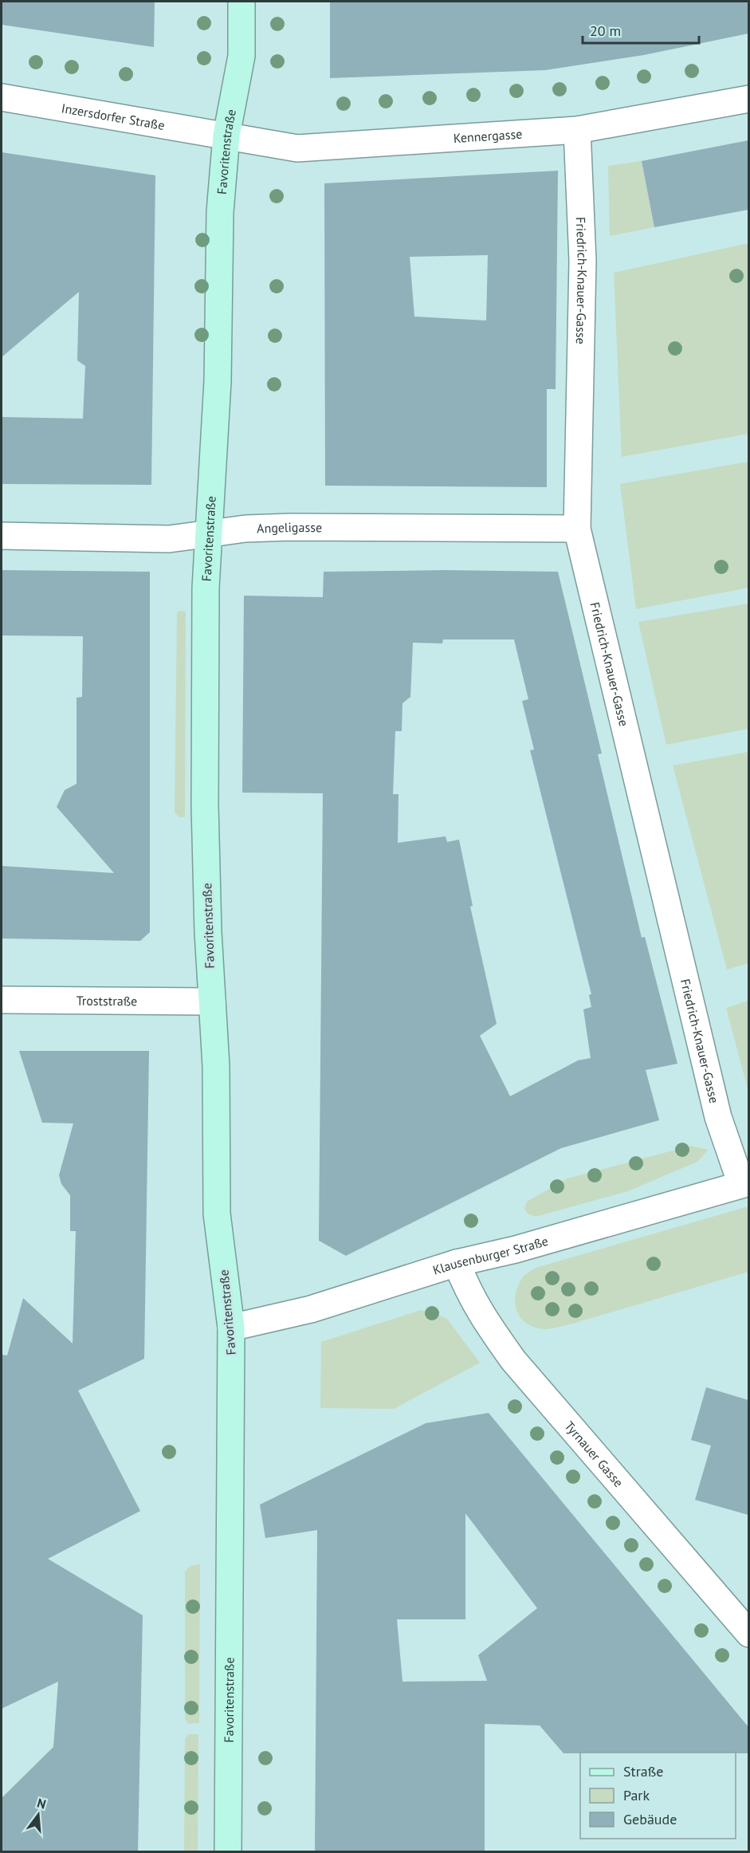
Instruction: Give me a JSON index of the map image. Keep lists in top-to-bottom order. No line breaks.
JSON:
{"streets":{"main road":["Favoritenstraße"],"street":["Inzersdorfer Straße","Kennergasse","Friedrich-Knauer-Gasse","Angeligasse","Troststraße","Klausenburger Straße","Tyrnauer Gasse"]},"crossings":[["Inzersdorfer Straße","Kennergasse"],["Inzersdorfer Straße","Favoritenstraße"],["Kennergasse","Favoritenstraße"],["Kennergasse","Friedrich-Knauer-Gasse"],["Favoritenstraße","Angeligasse"],["Favoritenstraße","Troststraße"],["Favoritenstraße","Klausenburger Straße"],["Friedrich-Knauer-Gasse","Angeligasse"],["Friedrich-Knauer-Gasse","Klausenburger Straße"],["Klausenburger Straße","Tyrnauer Gasse"]],"legend":["Straße","Park","Gebäude"],"scale_bar":"20 m","north":"top"}
